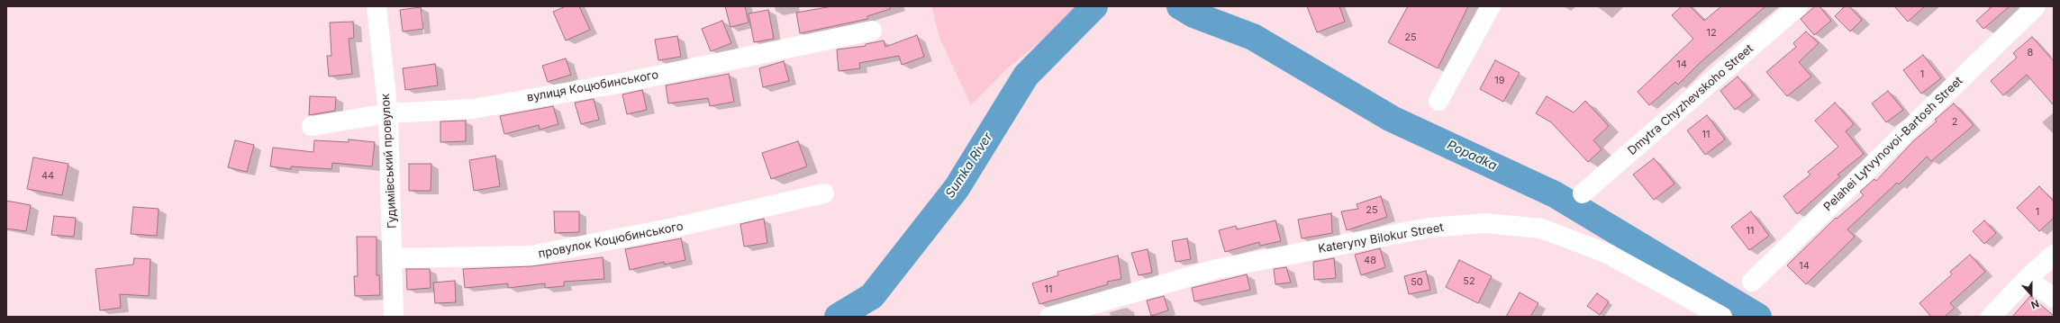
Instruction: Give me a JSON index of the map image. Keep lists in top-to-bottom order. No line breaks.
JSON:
{"streets":{"street":["вулиця Коцюбинського","Dmytra Chyzhevskoho Street","Pelahei Lytvynovoi-Bartosh Street","Гудимівський провулок","Kateryny Bilokur Street","провулок Коцюбинського"]},"crossings":[["вулиця Коцюбинського","Гудимівський провулок"],["Гудимівський провулок","провулок Коцюбинського"]],"water":["Popadka","Sumka River"],"house_numbers":["12","25","8","14","1","19","2","11","44","25","1","11","48","14","52","50","11"],"north":"bottom"}
